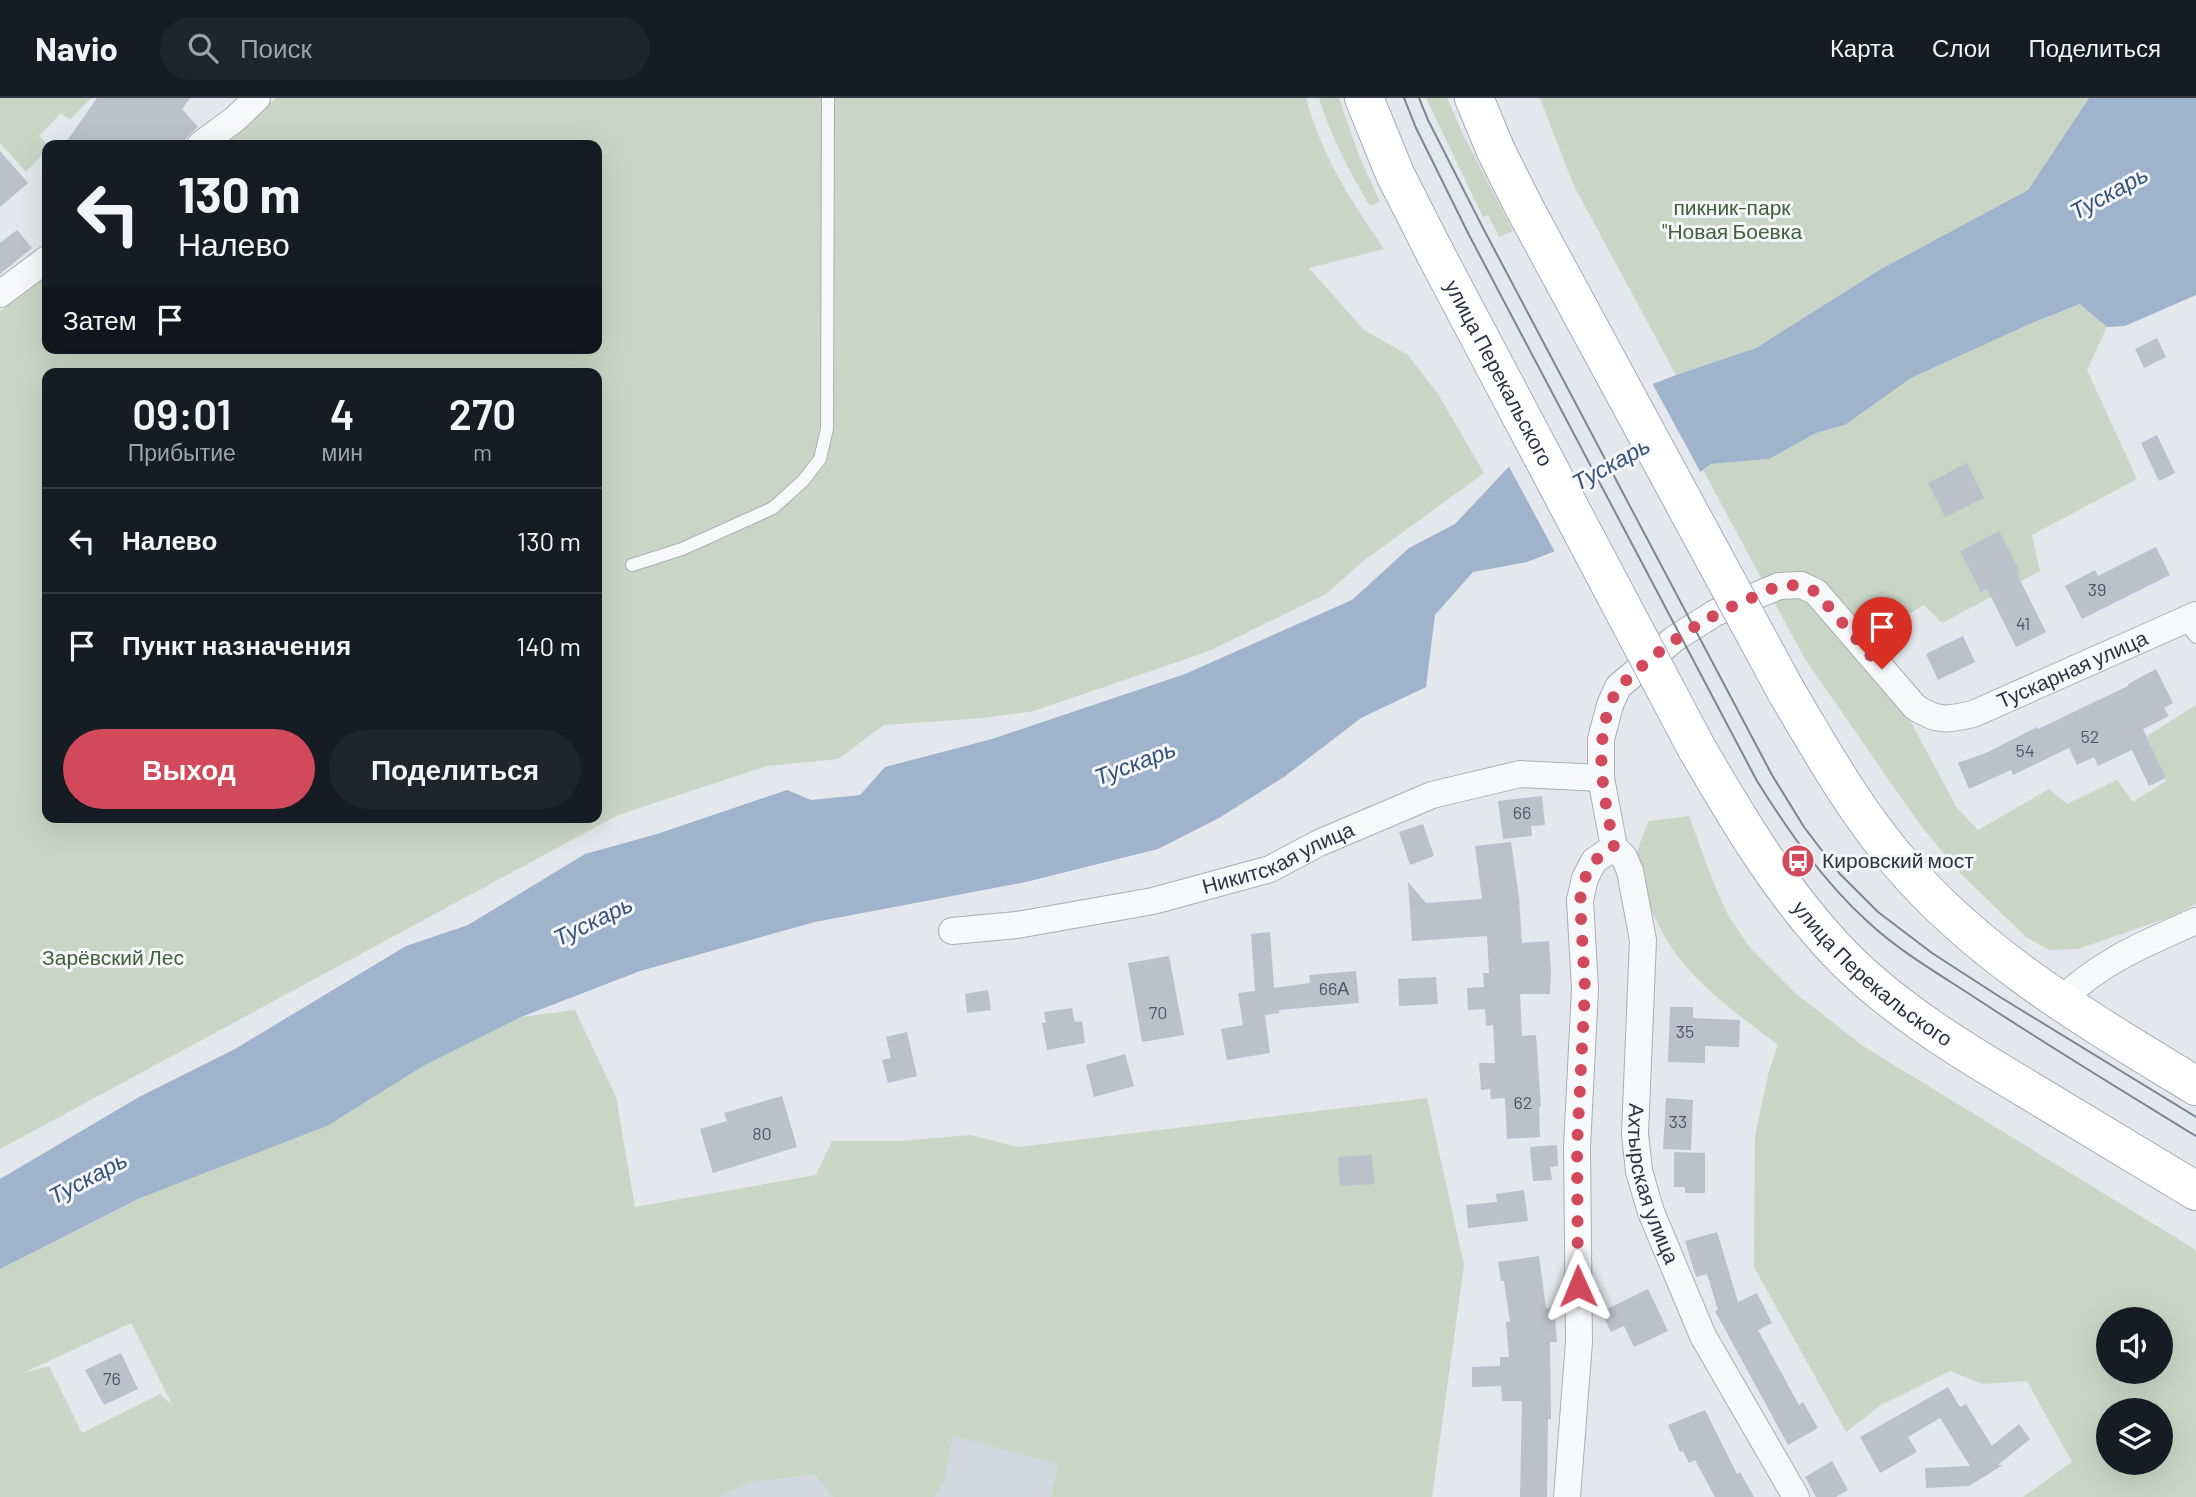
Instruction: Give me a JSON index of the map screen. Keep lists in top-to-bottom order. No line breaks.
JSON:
{"streets":{"main road":["улица Перекальского"],"street":["Тускарная улица","Никитская улица","Ахтырская улица"]},"crossings":[["Тускарная улица","Ахтырская улица"],["Никитская улица","Ахтырская улица"]],"water":["Тускарь"],"parks":["пикник-парк \"Новая Боевка","Зарёвский Лес"],"places":{"bus stop":["Кировский мост"]},"house_numbers":["39","41","52","54","66","66А","70","35","62","33","80","76"],"page":{"header":"Navio","search":"Поиск","nav":["Карта","Слои","Поделиться"],"turn":["130 m","Налево"],"then":"Затем","eta":["09:01","Прибытие","4","мин","270","m"],"list":[{"name":"Налево","value":"130 m"},{"name":"Пункт назначения","value":"140 m"}],"buttons":["Выход","Поделиться"]}}
